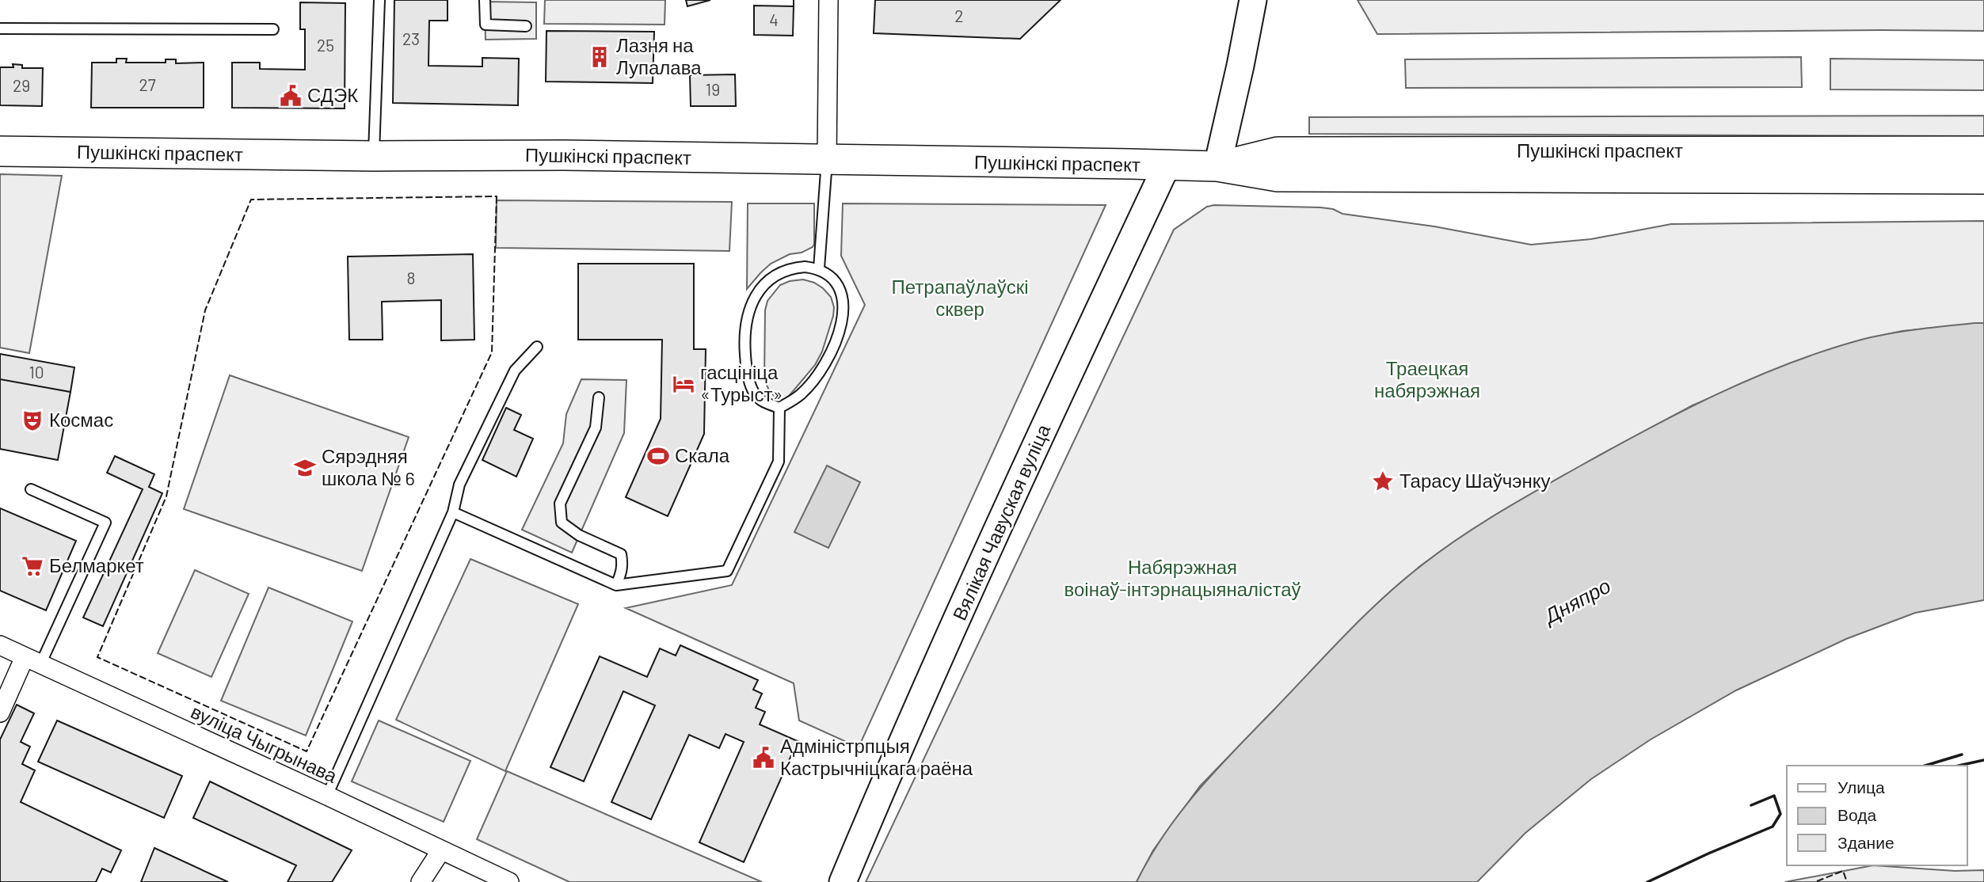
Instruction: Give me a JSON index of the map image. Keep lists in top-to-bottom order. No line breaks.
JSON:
{"streets":{"main road":["Пушкінскі праспект","Вялікая Чавуская вуліца"],"street":["вуліца Чыгрынава"]},"crossings":[["Пушкінскі праспект","Вялікая Чавуская вуліца"]],"water":["Дняпро"],"parks":["Петрапаўлаўскі сквер","Траецкая набярэжная","Набярэжная воінаў-інтэрнацыяналістаў"],"places":{"building":["Лазня на Лупалава"],"public building":["СДЭК","Адміністрпцыя Кастрычніцкага раёна"],"hotel":["гасцініца «Турыст»"],"theatre":["Космас"],"sports":["Скала"],"school or university":["Сярэдняя школа № 6"],"place":["Тарасу Шаўчэнку"],"supermarket":["Белмаркет"]},"house_numbers":["2","4","23","25","27","29","19","8","10"],"legend":["Улица","Вода","Здание"]}
